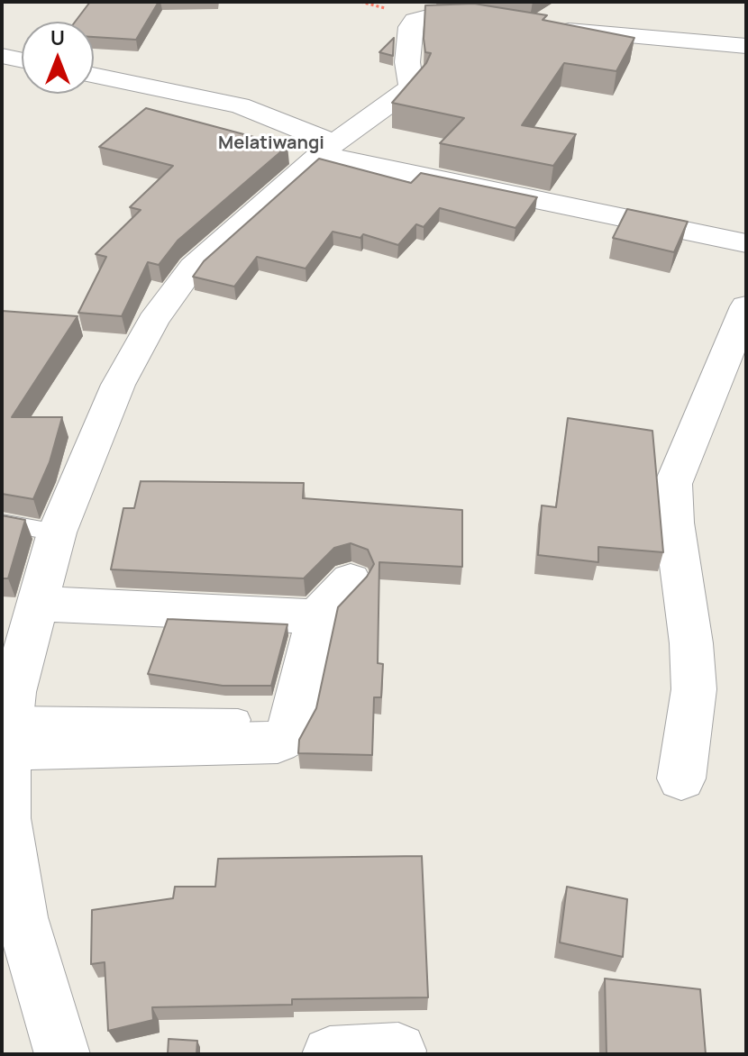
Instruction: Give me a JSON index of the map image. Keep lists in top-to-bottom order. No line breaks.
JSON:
{"districts":["Melatiwangi"],"north":"top"}
